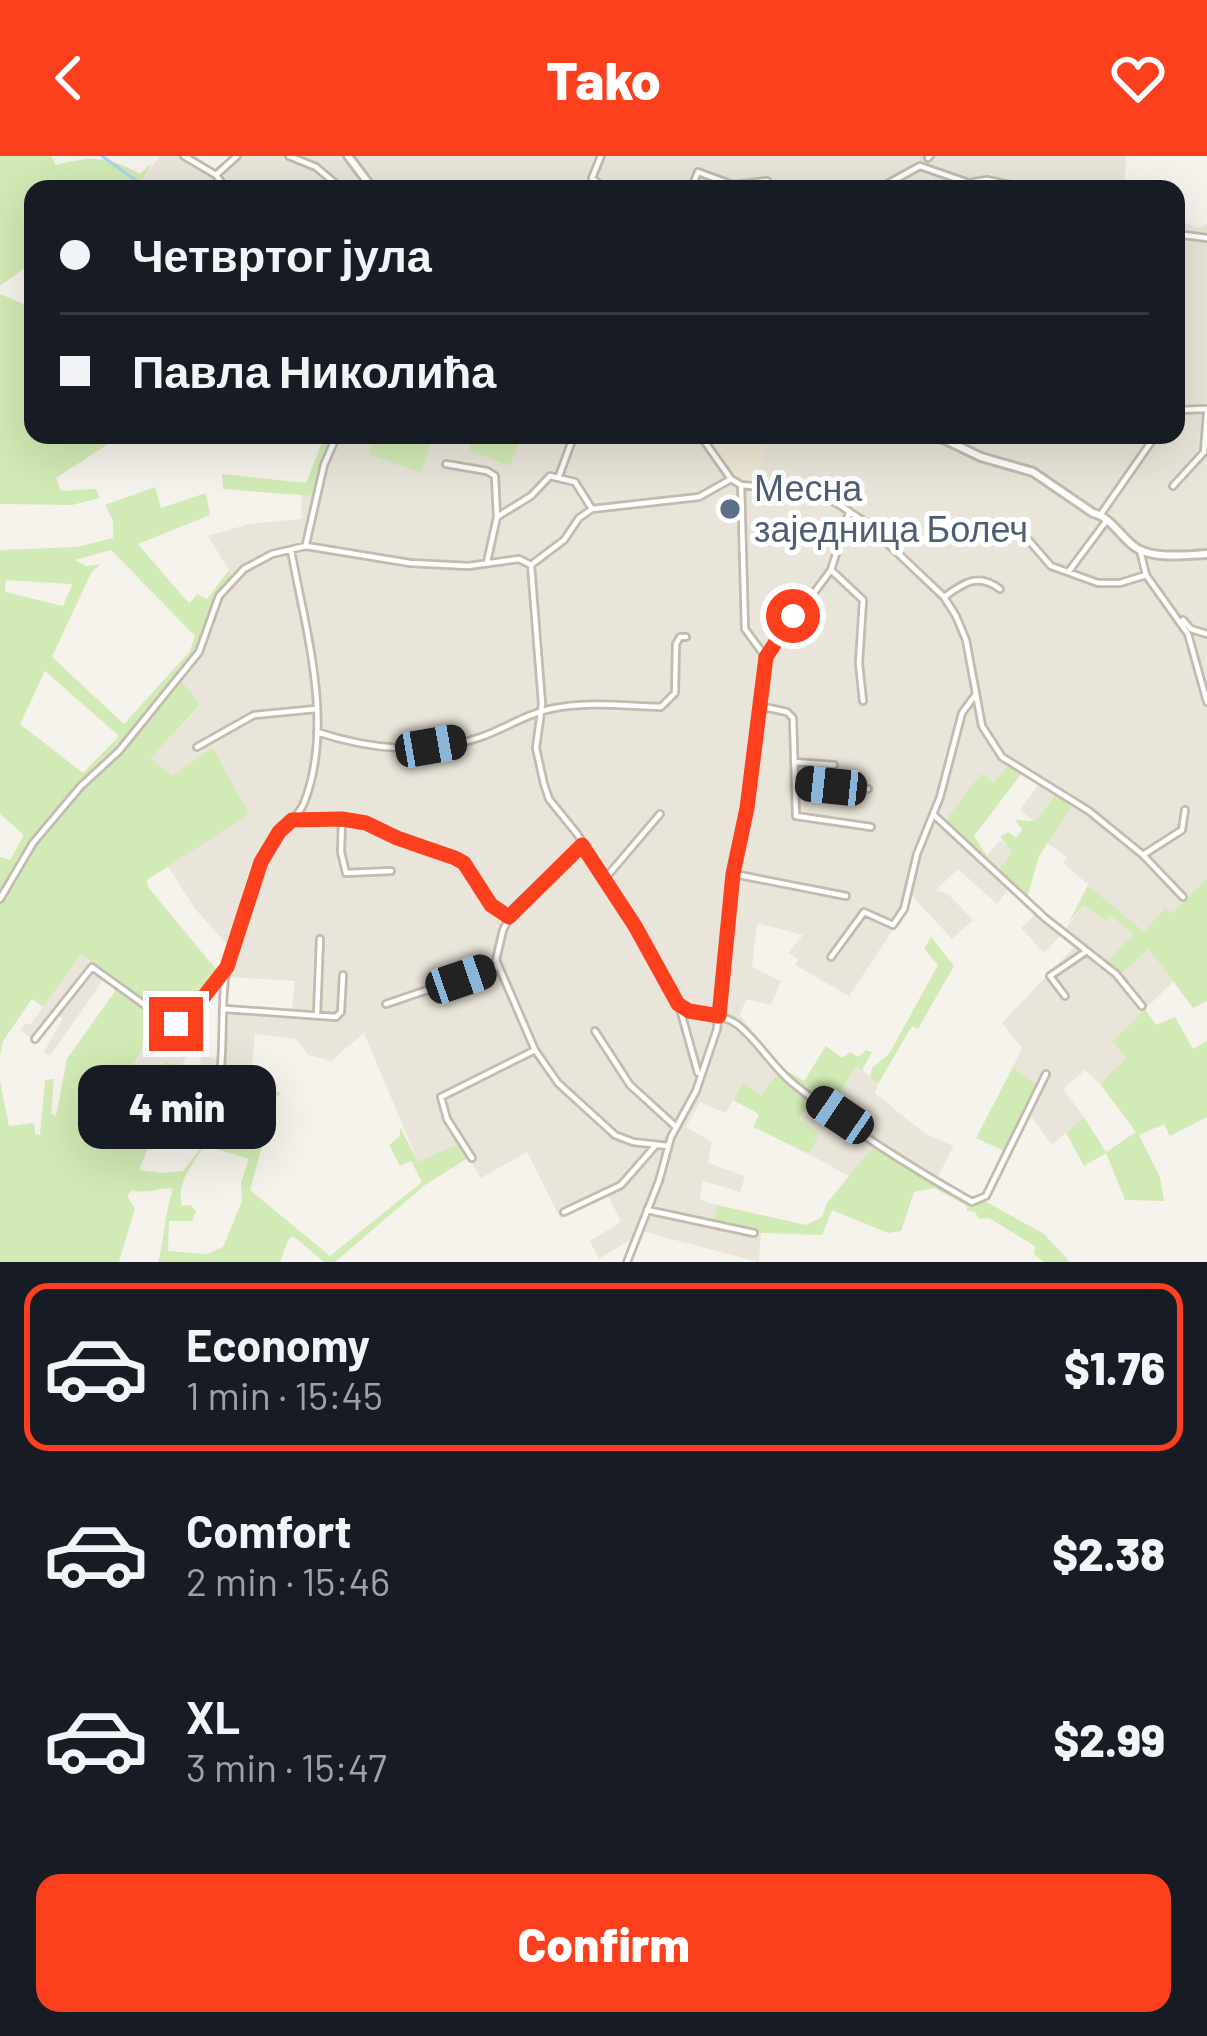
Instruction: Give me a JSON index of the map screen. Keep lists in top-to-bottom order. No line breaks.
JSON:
{"places":["Месна заједница Болеч"],"page":{"header":"Tako","banner":["Четвртог јула","Павла Николића"],"bubble":"4 min","list":[{"name":"Economy","note":"1 min · 15:45","value":"$1.76"},{"name":"Comfort","note":"2 min · 15:46","value":"$2.38"},{"name":"XL","note":"3 min · 15:47","value":"$2.99"}],"buttons":"Confirm"}}
